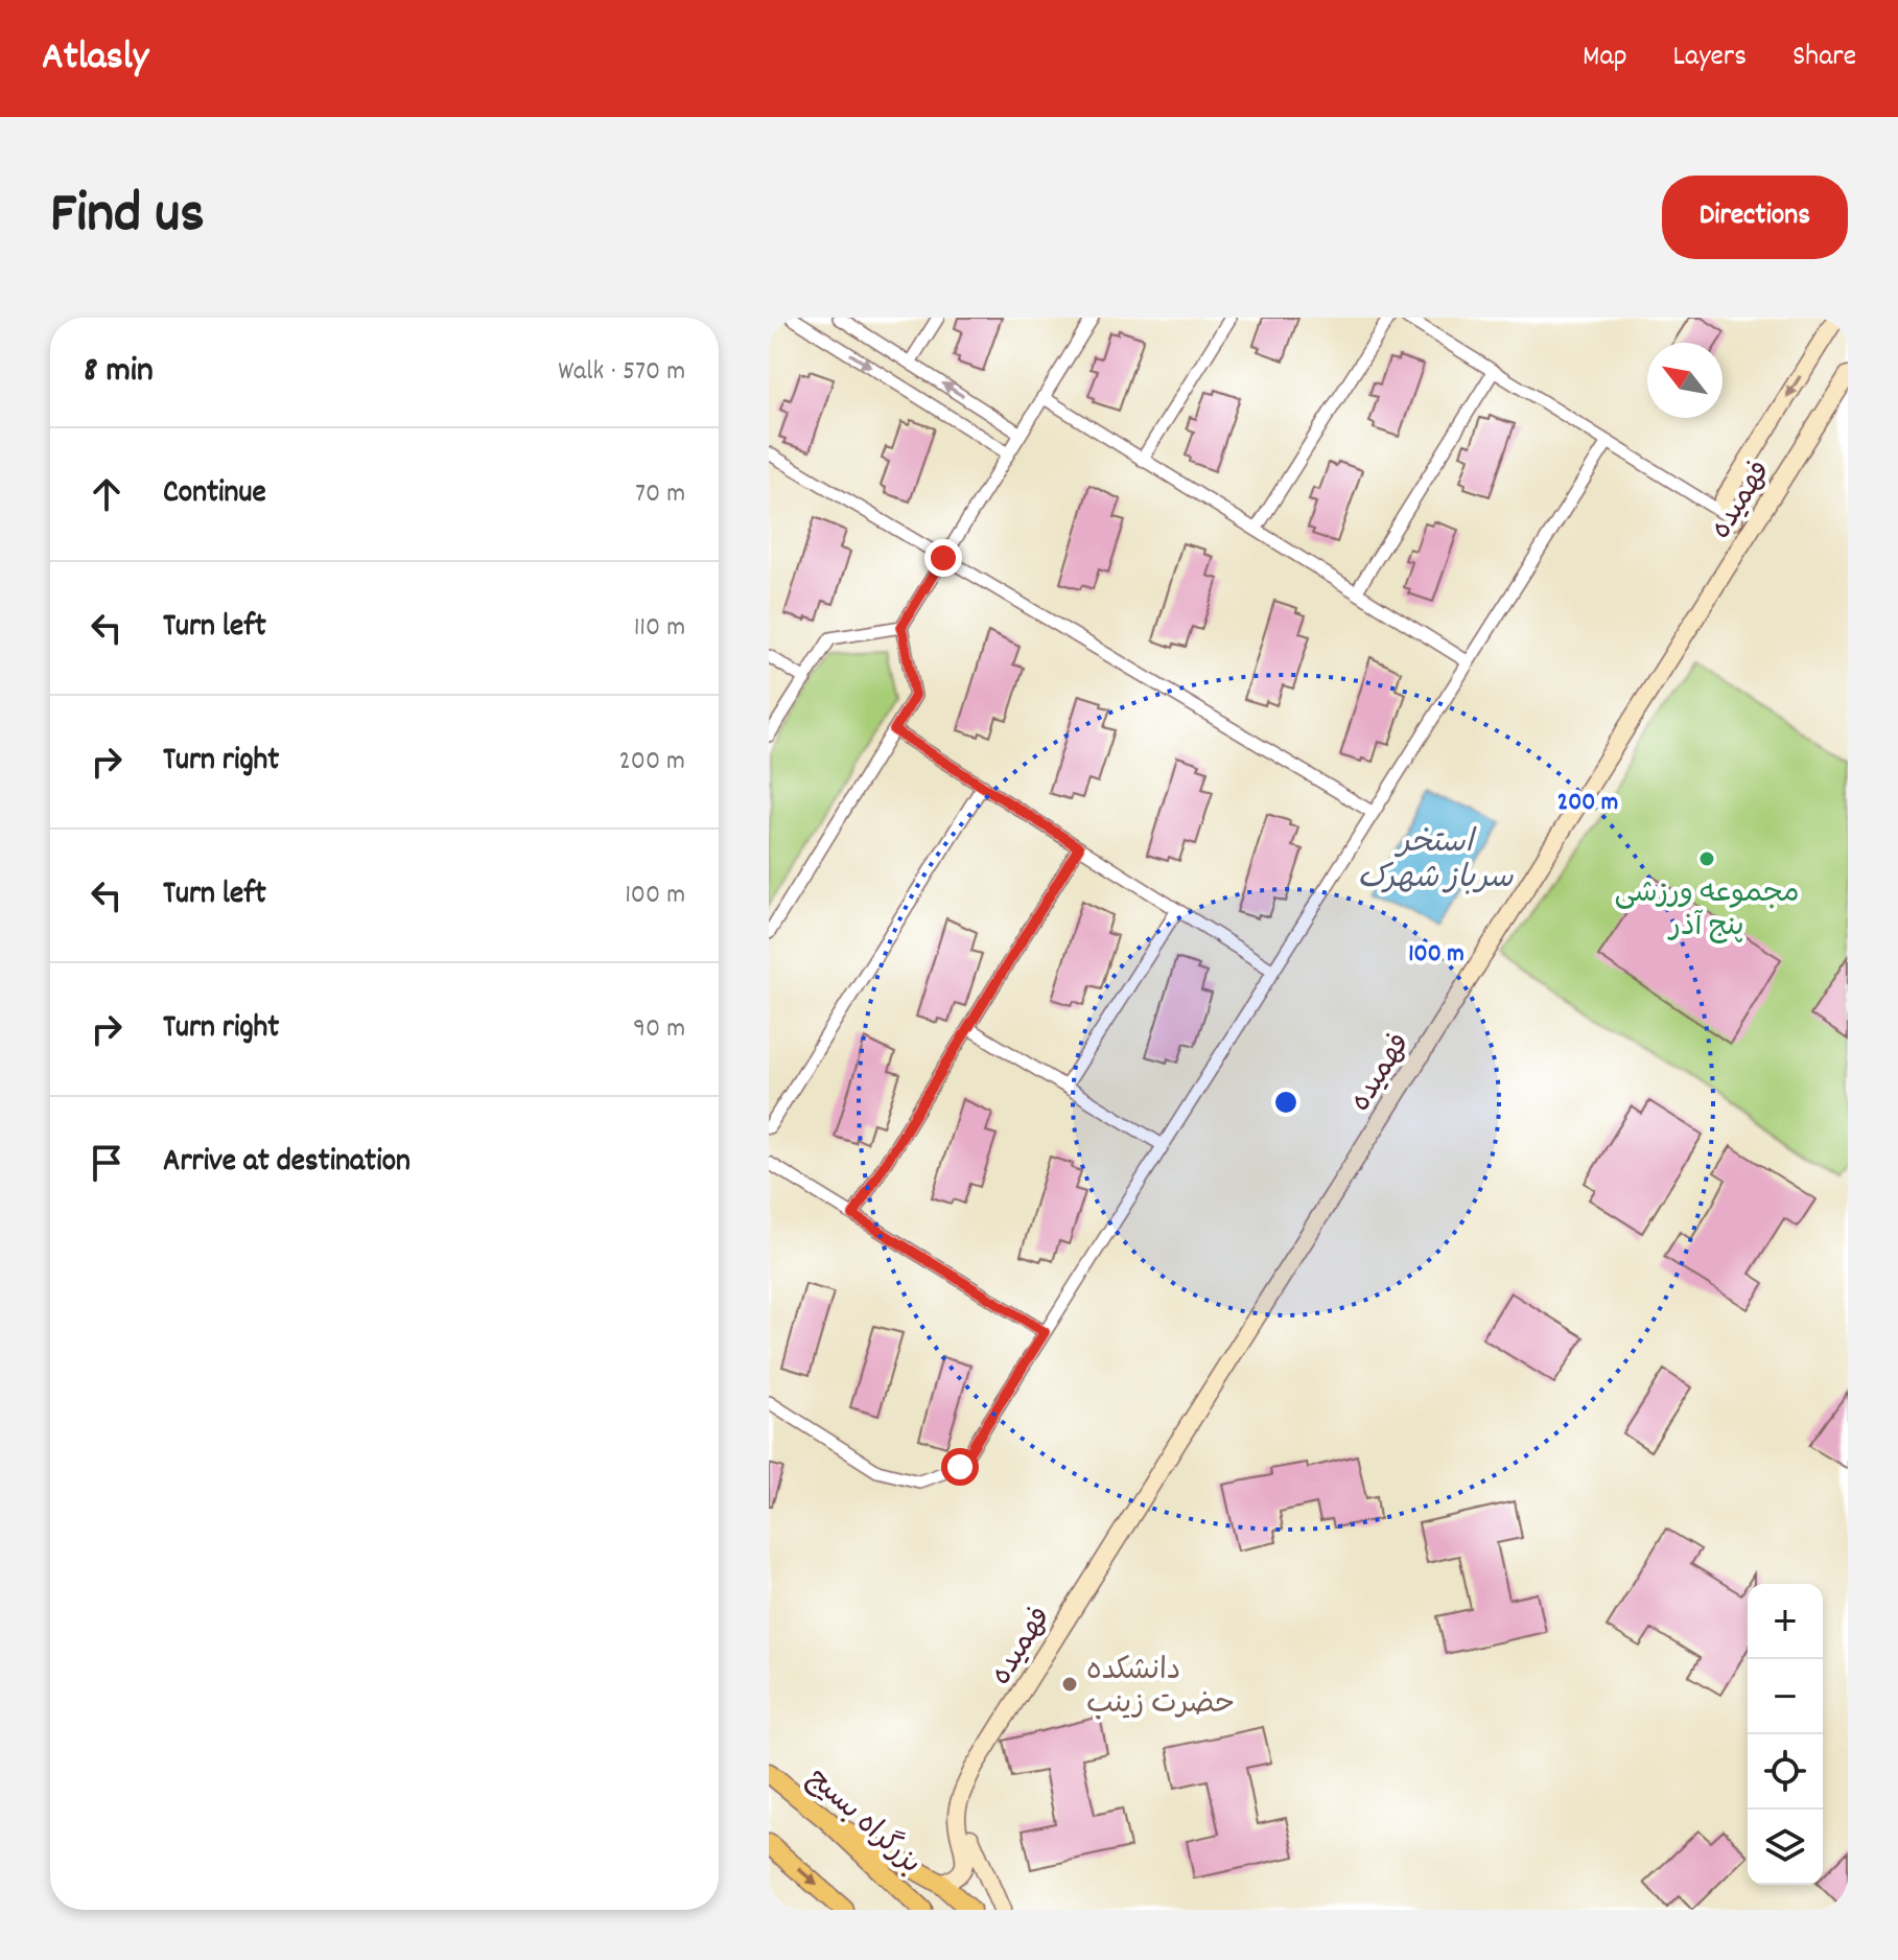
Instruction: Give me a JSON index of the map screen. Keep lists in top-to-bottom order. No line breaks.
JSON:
{"streets":{"main road":["فهمیده","بزرگراه بسیج"]},"water":["استخر سرباز شهرک"],"places":["مجموعه ورزشی پنج آذر","دانشکده حضرت زینب"],"north":"top left","page":{"header":"Atlasly","nav":["Map","Layers","Share"],"title":"Find us","buttons":"Directions","heading":["8 min","Walk · 570 m"],"list":[["Continue","70 m"],["Turn left","110 m"],["Turn right","200 m"],["Turn left","100 m"],["Turn right","90 m"],"Arrive at destination"],"map_buttons":["+","−"]},"rings":["200 m","100 m"]}
